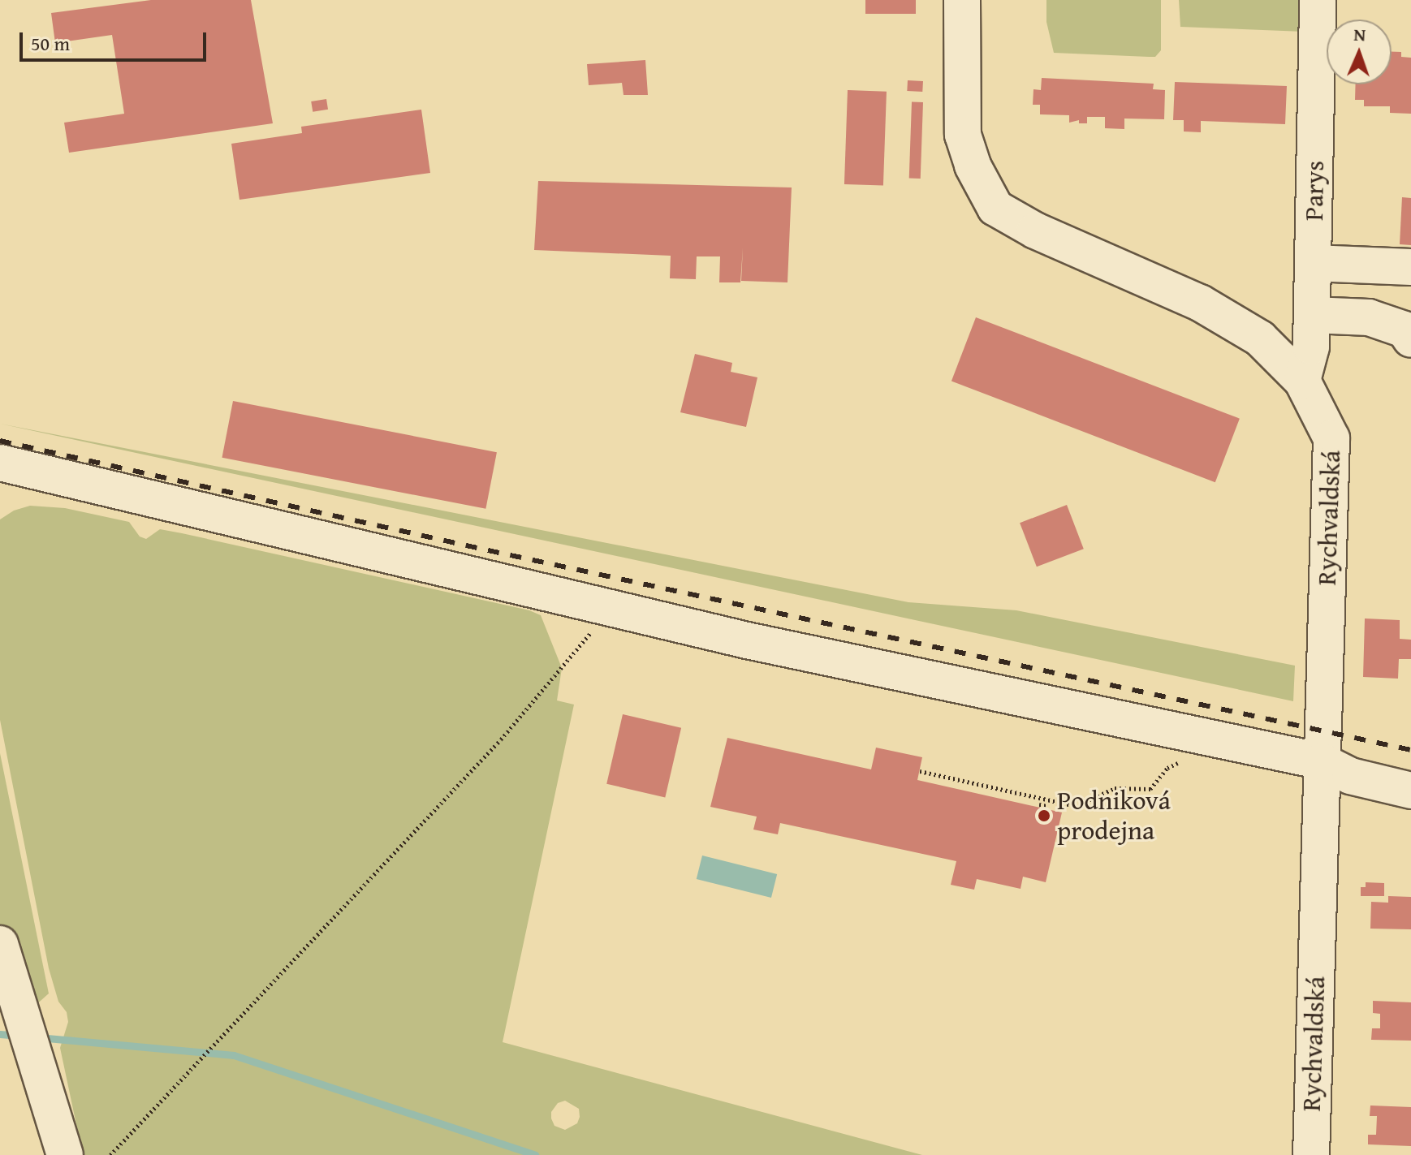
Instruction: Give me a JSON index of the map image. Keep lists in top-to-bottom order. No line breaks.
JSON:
{"streets":{"street":["Parys","Rychvaldská"]},"crossings":[["Parys","Rychvaldská"]],"places":["Podniková prodejna"],"scale_bar":"50 m","north":"top"}
